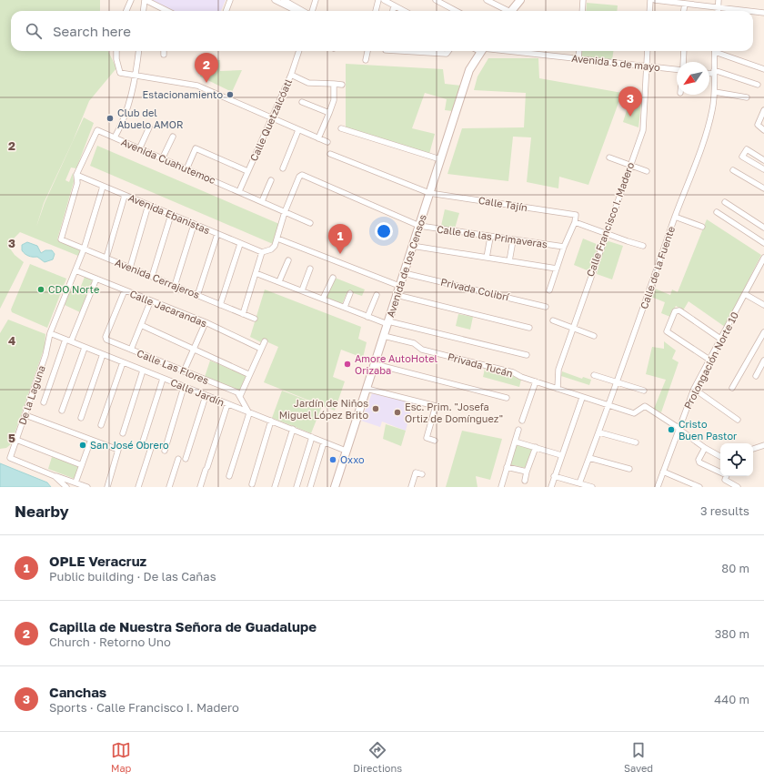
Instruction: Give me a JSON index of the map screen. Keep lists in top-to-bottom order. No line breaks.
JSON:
{"streets":{"street":["Avenida 5 de mayo","Calle Quetzalcóatl","Avenida Cuahutemoc","Calle Tajín","Avenida Ebanistas","Calle Francisco I. Madero","Calle de las Primaveras","Avenida de los Censos","Calle de la Fuente","Avenida Cerrajeros","Privada Colibrí","Calle Jacarandas","Prolongación Norte 10","Privada Tucán","Calle Las Flores","Calle Jardín","De la Laguna"]},"crossings":[["Avenida 5 de mayo","Calle Francisco I. Madero"],["Calle Quetzalcóatl","Avenida Cuahutemoc"],["Avenida Cuahutemoc","Avenida Ebanistas"],["Avenida Cuahutemoc","Calle de las Primaveras"],["Avenida Cuahutemoc","Avenida Cerrajeros"],["Calle Tajín","Avenida de los Censos"],["Avenida Ebanistas","Avenida Cerrajeros"],["Avenida Ebanistas","De la Laguna"],["Calle Francisco I. Madero","Privada Tucán"],["Calle de las Primaveras","Avenida de los Censos"],["Avenida de los Censos","Privada Colibrí"],["Avenida de los Censos","Privada Tucán"],["Avenida de los Censos","Calle Jardín"],["Calle de la Fuente","Privada Tucán"],["Avenida Cerrajeros","De la Laguna"],["Calle Jacarandas","Calle Las Flores"],["Calle Jacarandas","De la Laguna"],["Prolongación Norte 10","Privada Tucán"],["Calle Jardín","De la Laguna"]],"places":["Estacionamiento","Club del Abuelo AMOR","CDO Norte","Amore AutoHotel Orizaba","Jardín de Niños Miguel López Brito","Esc. Prim. \"Josefa Ortiz de Domínguez\"","Cristo Buen Pastor","San José Obrero","Oxxo"],"north":"bottom left","page":{"search":"Search here","pins":["2","3","1"],"heading":["Nearby","3 results"],"list":[{"mark":"1","name":"OPLE Veracruz","note":"Public building · De las Cañas","value":"80 m"},{"mark":"2","name":"Capilla de Nuestra Señora de Guadalupe","note":"Church · Retorno Uno","value":"380 m"},{"mark":"3","name":"Canchas","note":"Sports · Calle Francisco I. Madero","value":"440 m"}],"nav":["Map","Directions","Saved"]},"grid":{"rows":["2","3","4","5"]}}
